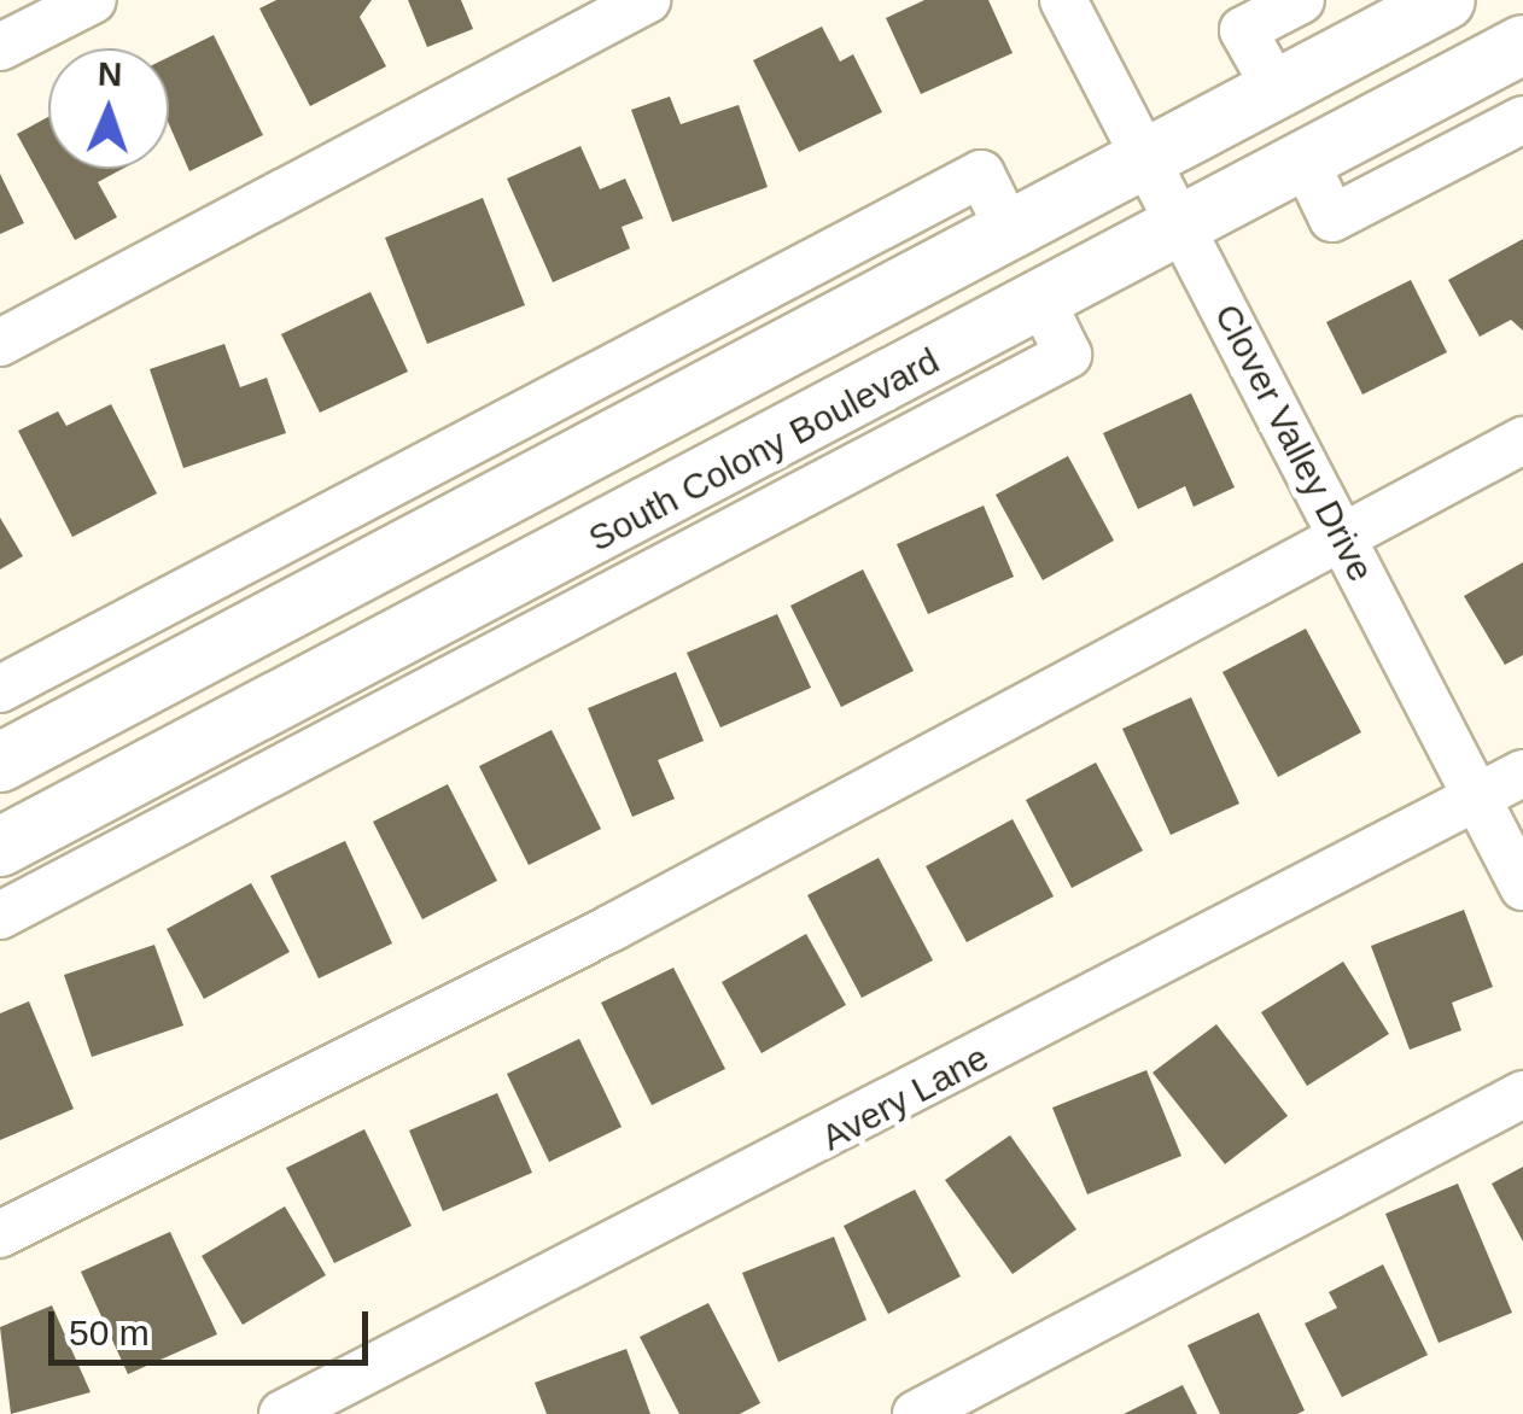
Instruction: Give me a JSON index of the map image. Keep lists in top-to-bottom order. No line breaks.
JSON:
{"streets":{"main road":["South Colony Boulevard"],"street":["Clover Valley Drive","Avery Lane"]},"crossings":[["Clover Valley Drive","South Colony Boulevard"],["Clover Valley Drive","Avery Lane"]],"scale_bar":"50 m","north":"top"}
